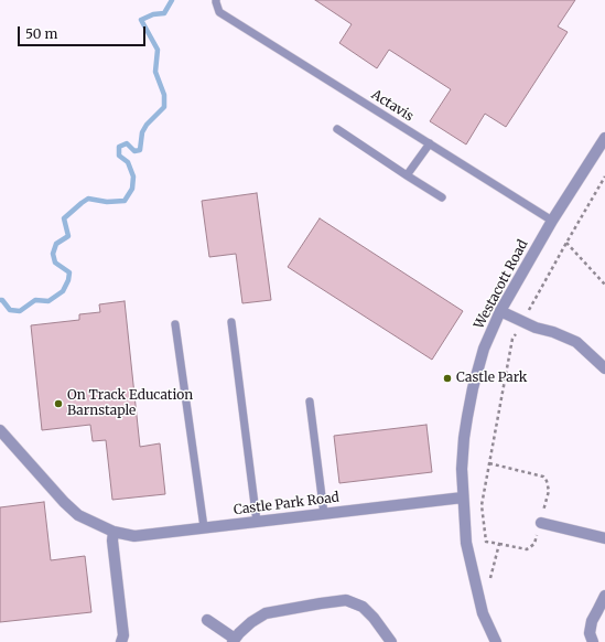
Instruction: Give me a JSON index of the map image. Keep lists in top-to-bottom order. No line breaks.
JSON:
{"streets":{"street":["Westacott Road","Castle Park Road"],"lane":["Actavis"]},"crossings":[["Actavis","Westacott Road"],["Westacott Road","Castle Park Road"]],"places":["Castle Park","On Track Education Barnstaple"],"scale_bar":"50 m"}
